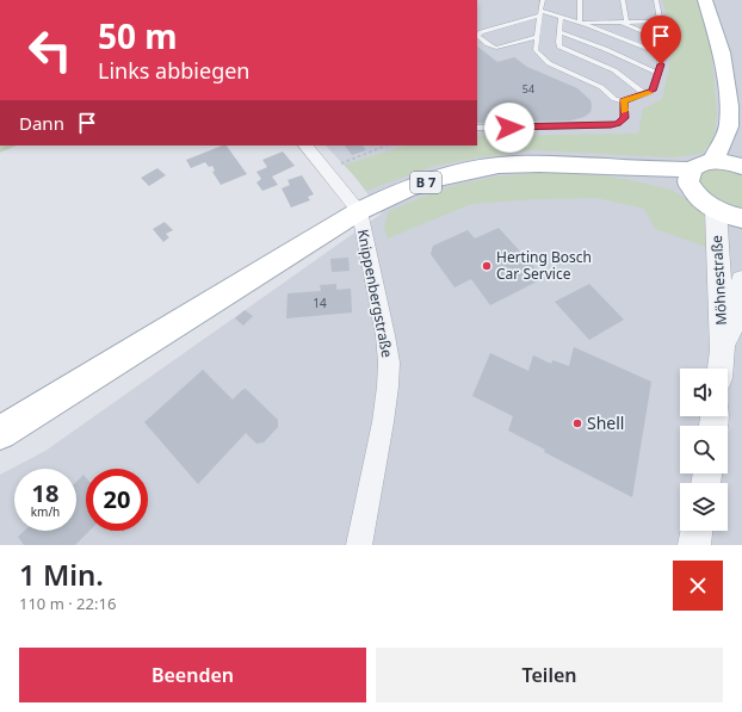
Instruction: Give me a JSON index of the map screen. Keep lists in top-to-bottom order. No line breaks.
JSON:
{"streets":{"main road":["B 7"],"street":["Möhnestraße","Knippenbergstraße"]},"crossings":[["B 7","Knippenbergstraße"]],"places":["Herting Bosch Car Service","Shell"],"house_numbers":["54","14"],"page":{"turn":["50 m","Links abbiegen"],"then":"Dann","speed":"18 km/h","limit":"20","heading":["1 Min.","110 m · 22:16"],"buttons":["Beenden","Teilen"]}}
